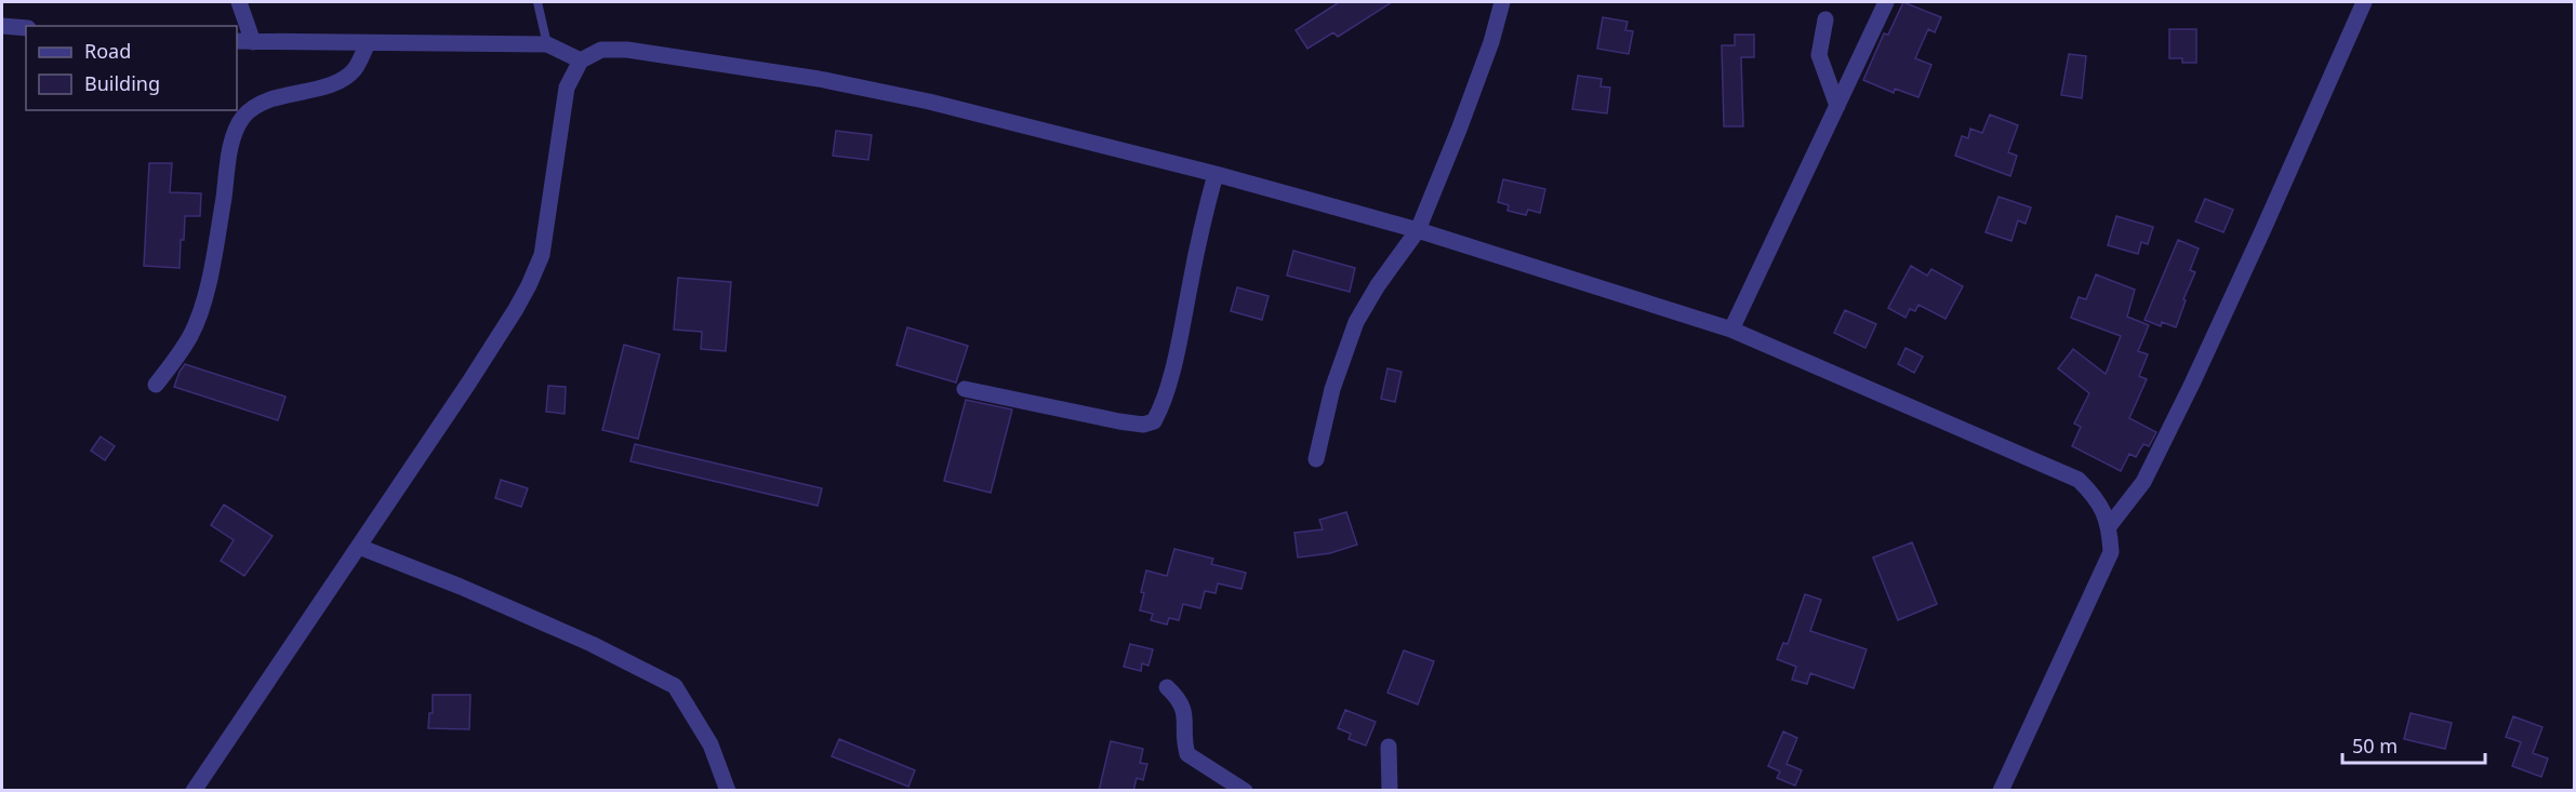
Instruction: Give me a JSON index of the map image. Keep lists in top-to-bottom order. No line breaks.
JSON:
{"legend":["Road","Building"],"scale_bar":"50 m"}
